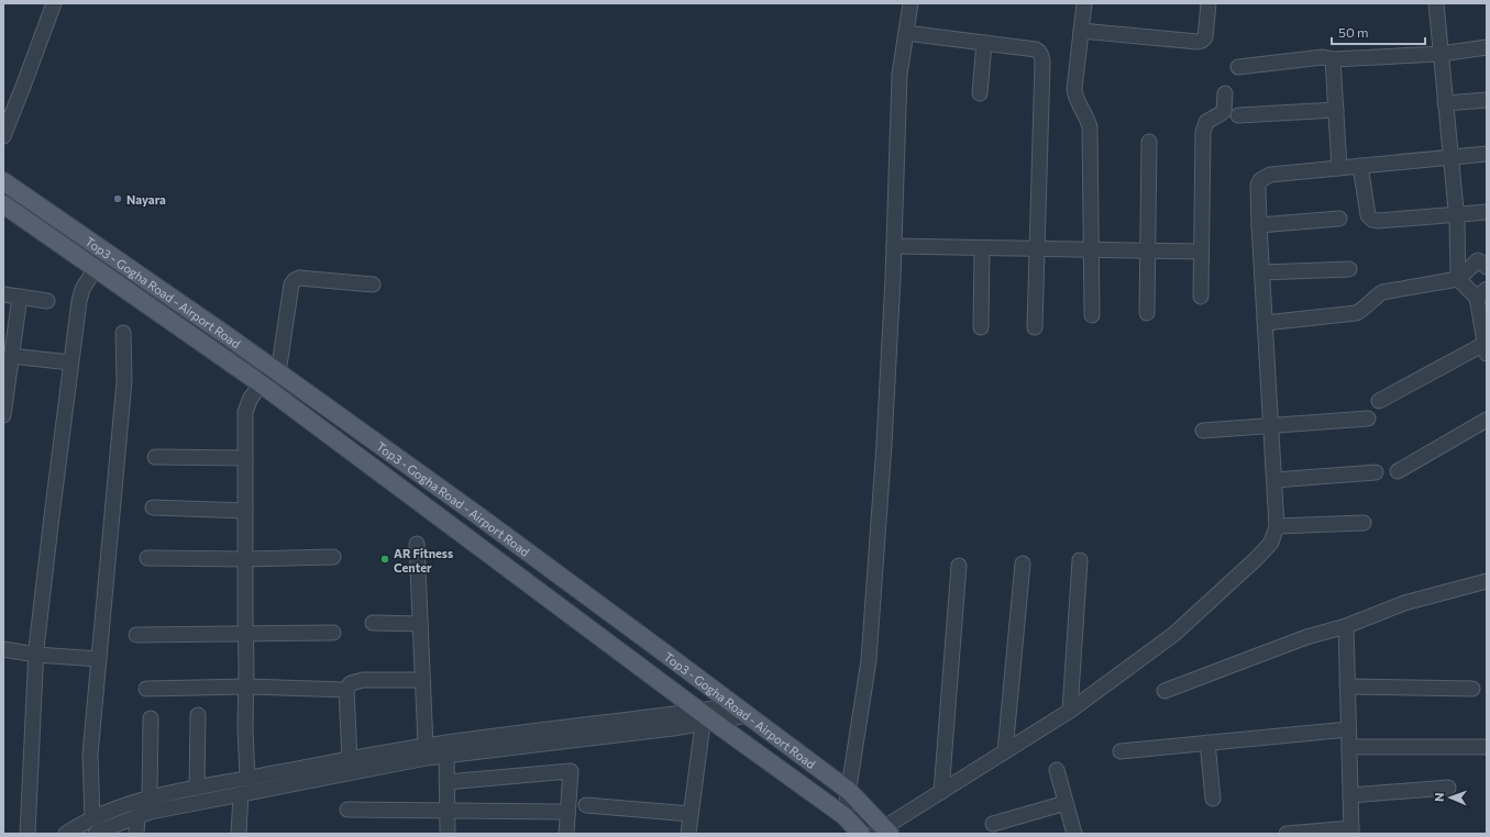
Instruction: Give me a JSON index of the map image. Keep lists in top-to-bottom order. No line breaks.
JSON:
{"streets":{"main road":["Top3 - Gogha Road - Airport Road"]},"places":["Nayara","AR Fitness Center"],"scale_bar":"50 m","north":"left"}
